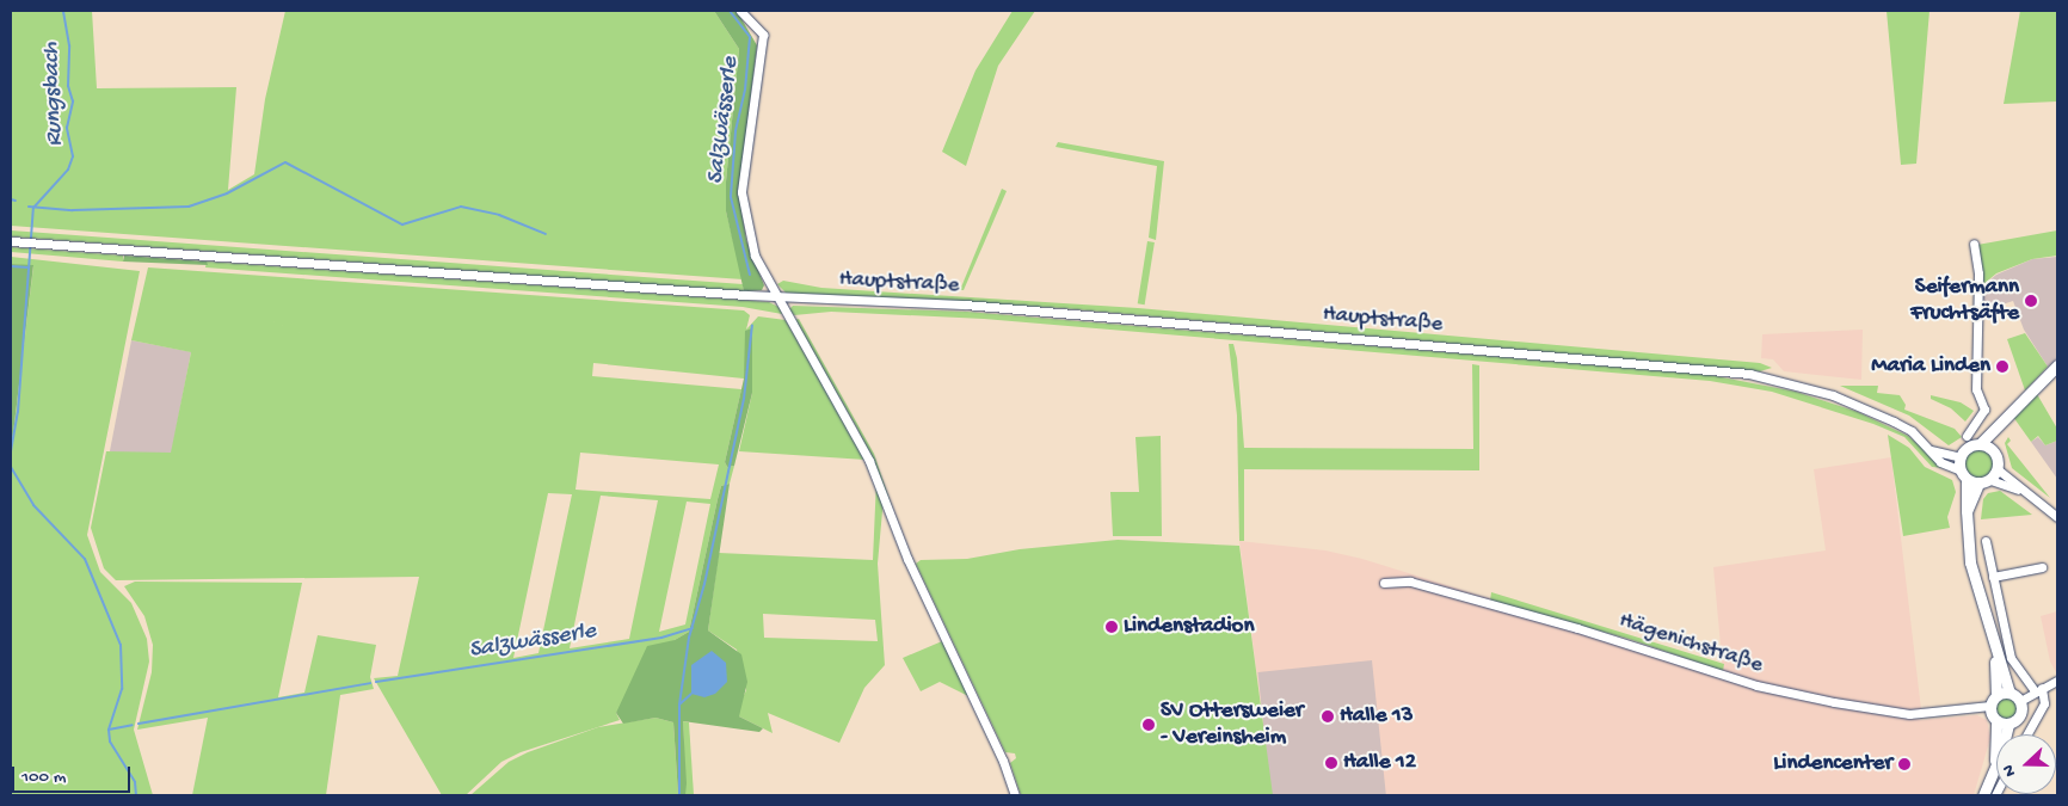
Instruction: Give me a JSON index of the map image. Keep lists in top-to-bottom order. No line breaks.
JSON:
{"streets":{"street":["Hauptstraße","Hägenichstraße"]},"water":["Rungsbach","Salzwässerle"],"places":["Seifermann Fruchtsäfte","Maria Linden","Lindenstadion","Halle 13","SV Ottersweier - Vereinsheim","Halle 12","Lindencenter"],"scale_bar":"100 m","north":"left"}
